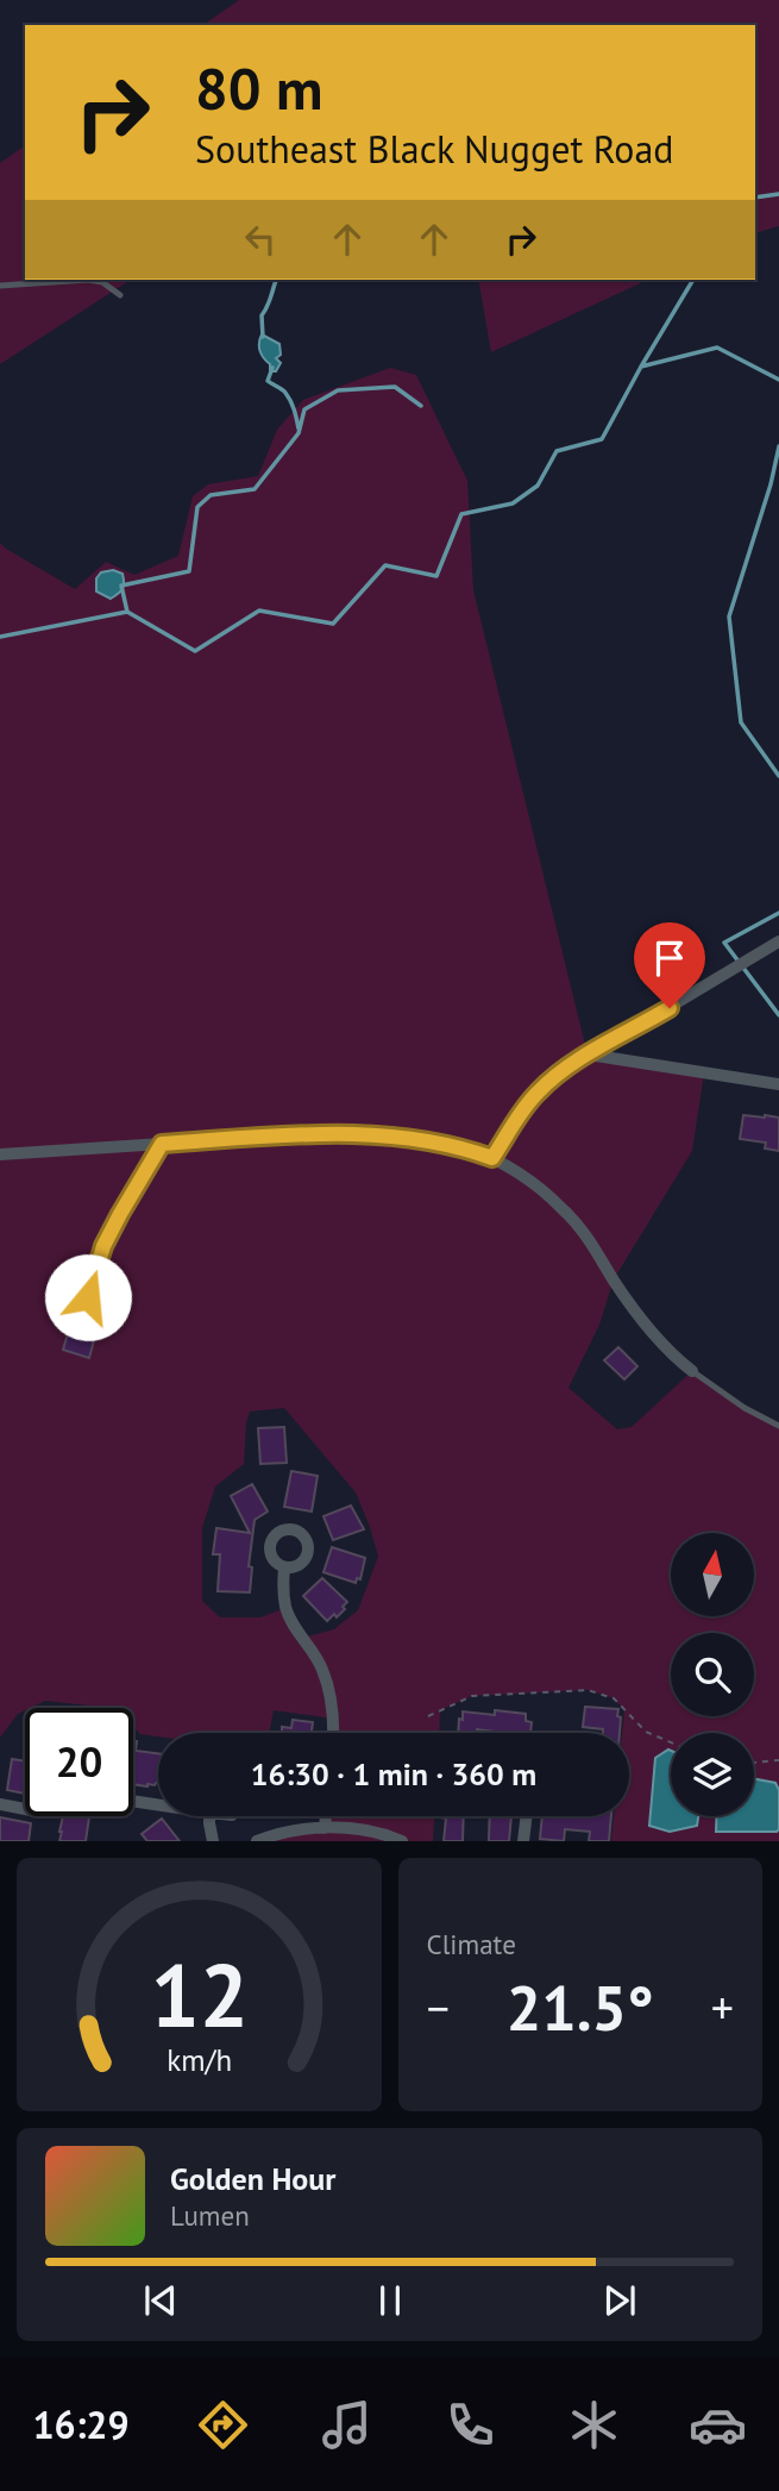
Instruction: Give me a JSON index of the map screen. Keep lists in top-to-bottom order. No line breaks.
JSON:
{"north":"top","page":{"turn":["80 m","Southeast Black Nugget Road"],"limit":"20","trip":"16:30 · 1 min · 360 m","tile":"Climate","heat":["−","21.5°","+"],"song":["Golden Hour","Lumen"],"tabs":"16:29","gauge":["12","km/h"]}}
